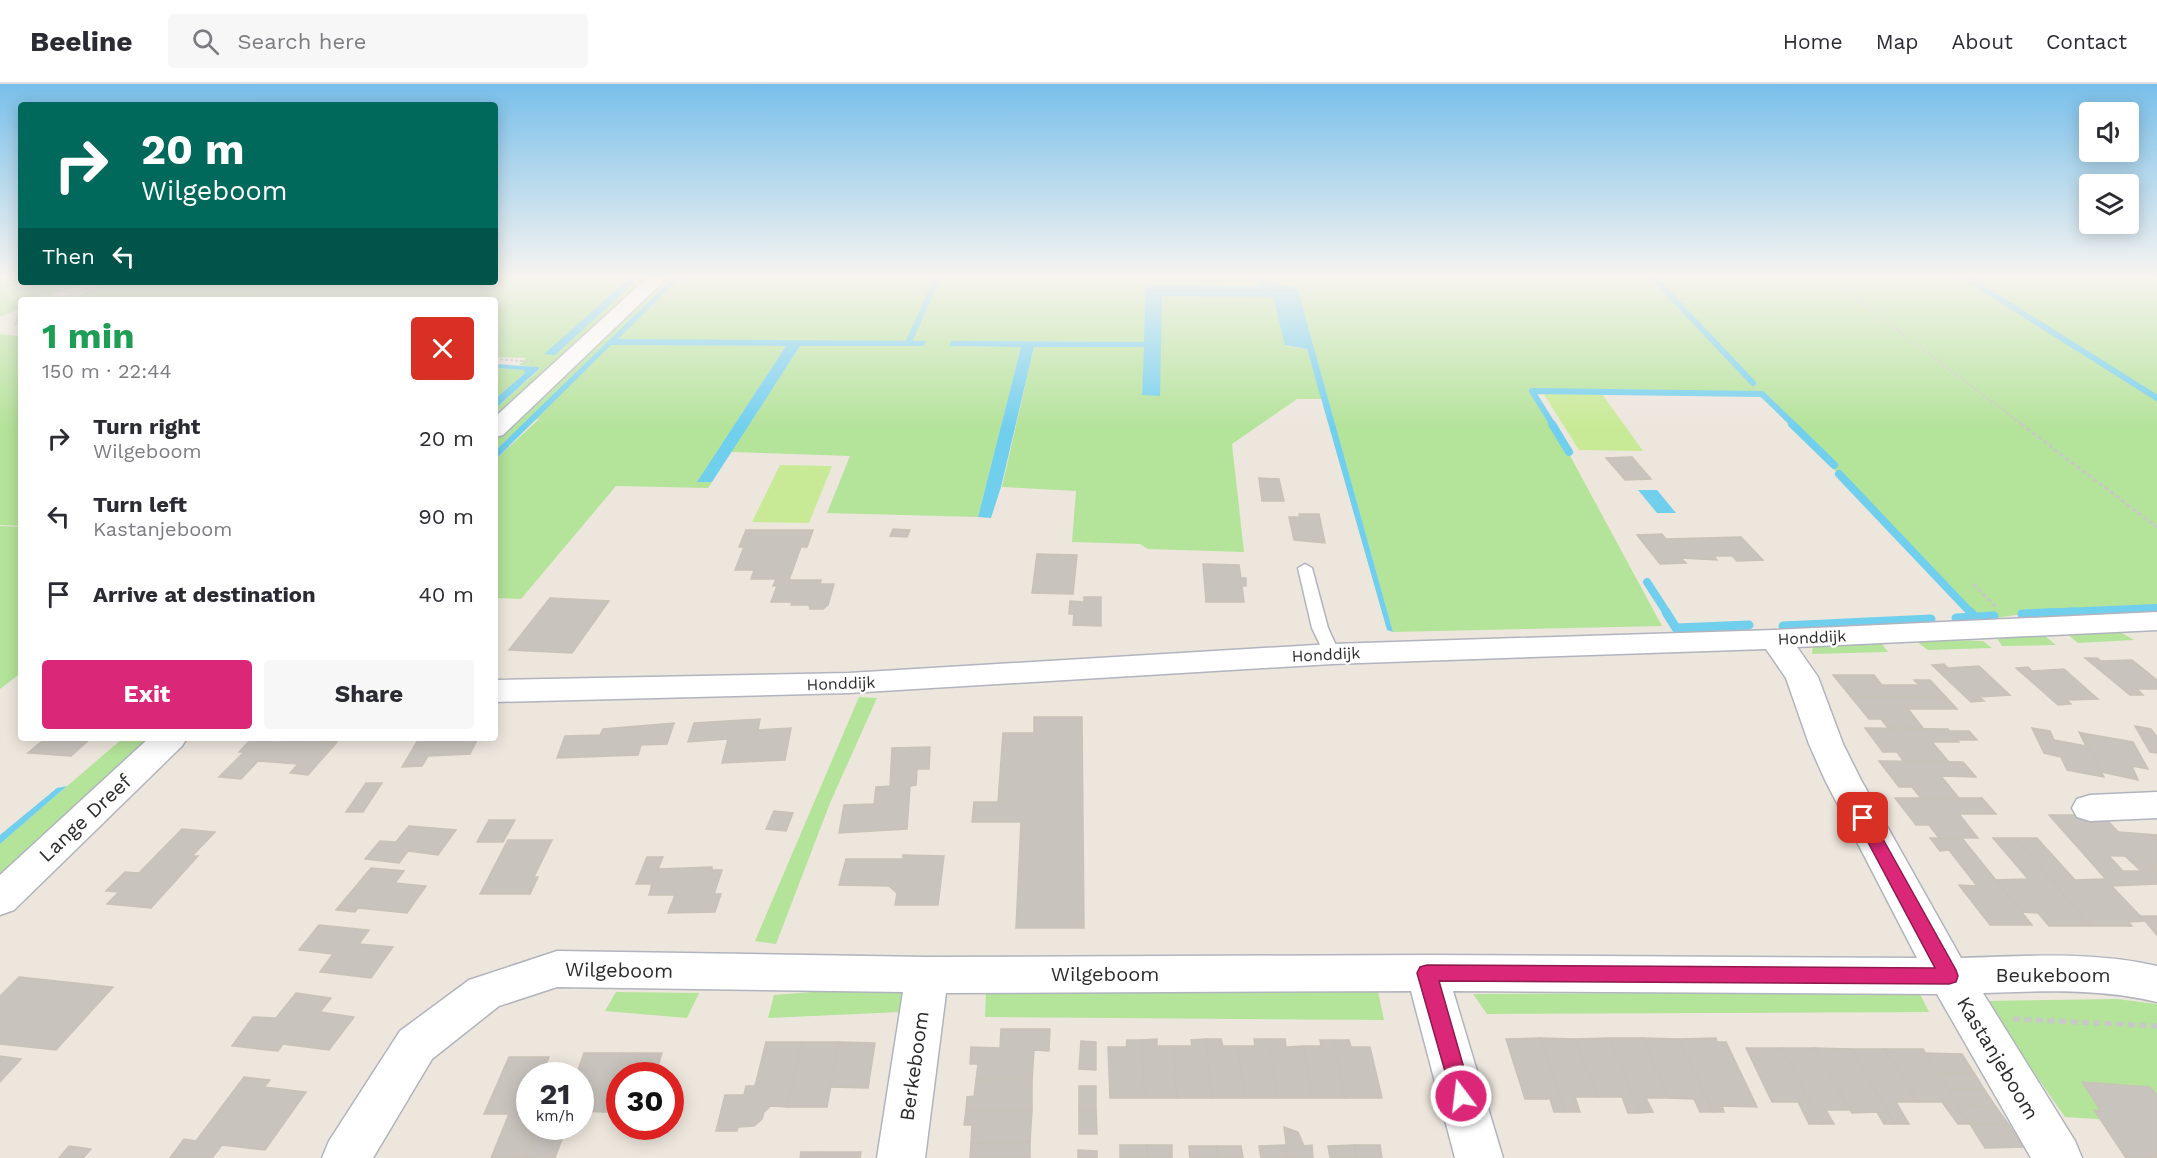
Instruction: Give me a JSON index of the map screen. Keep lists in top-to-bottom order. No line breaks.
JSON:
{"streets":{"street":["Honddijk","Lange Dreef","Wilgeboom","Beukeboom","Kastanjeboom","Berkeboom"]},"crossings":[["Honddijk","Kastanjeboom"],["Wilgeboom","Beukeboom"],["Wilgeboom","Kastanjeboom"],["Wilgeboom","Berkeboom"],["Beukeboom","Kastanjeboom"]],"page":{"header":"Beeline","search":"Search here","nav":["Home","Map","About","Contact"],"turn":["20 m","Wilgeboom"],"then":"Then","heading":["1 min","150 m · 22:44"],"list":[{"name":"Turn right","note":"Wilgeboom","value":"20 m"},{"name":"Turn left","note":"Kastanjeboom","value":"90 m"},{"name":"Arrive at destination","value":"40 m"}],"buttons":["Exit","Share"],"speed":"21 km/h","limit":"30"}}
